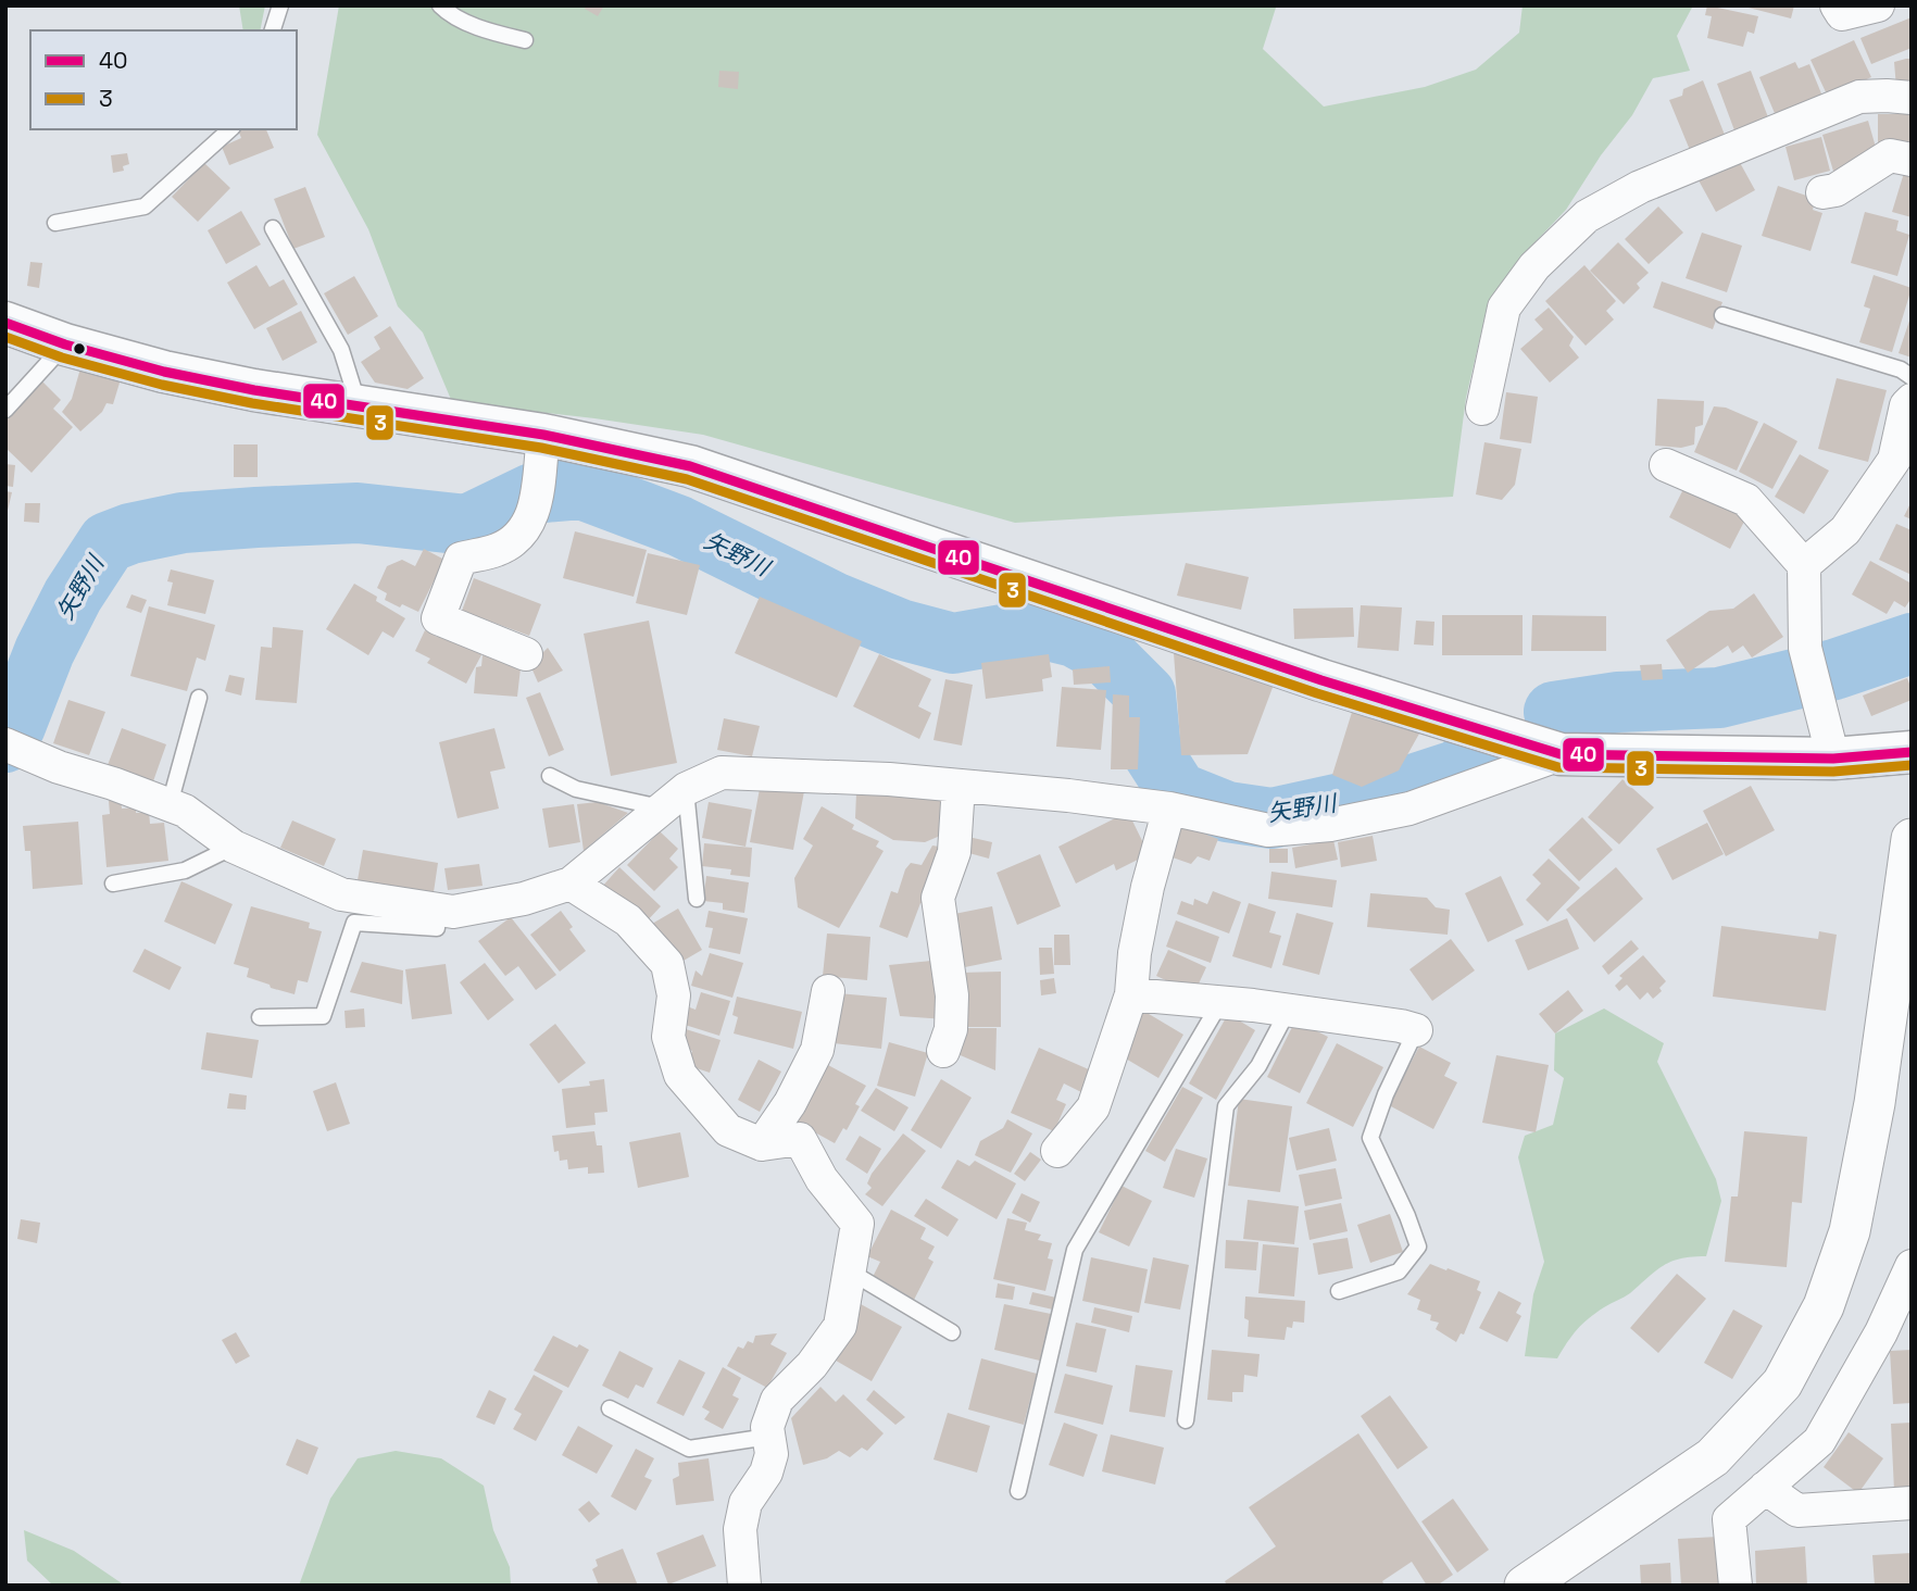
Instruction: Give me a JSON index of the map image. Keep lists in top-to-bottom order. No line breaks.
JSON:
{"water":["矢野川"],"lines":["transit line 40","transit line 3"],"legend":["40","3"]}
